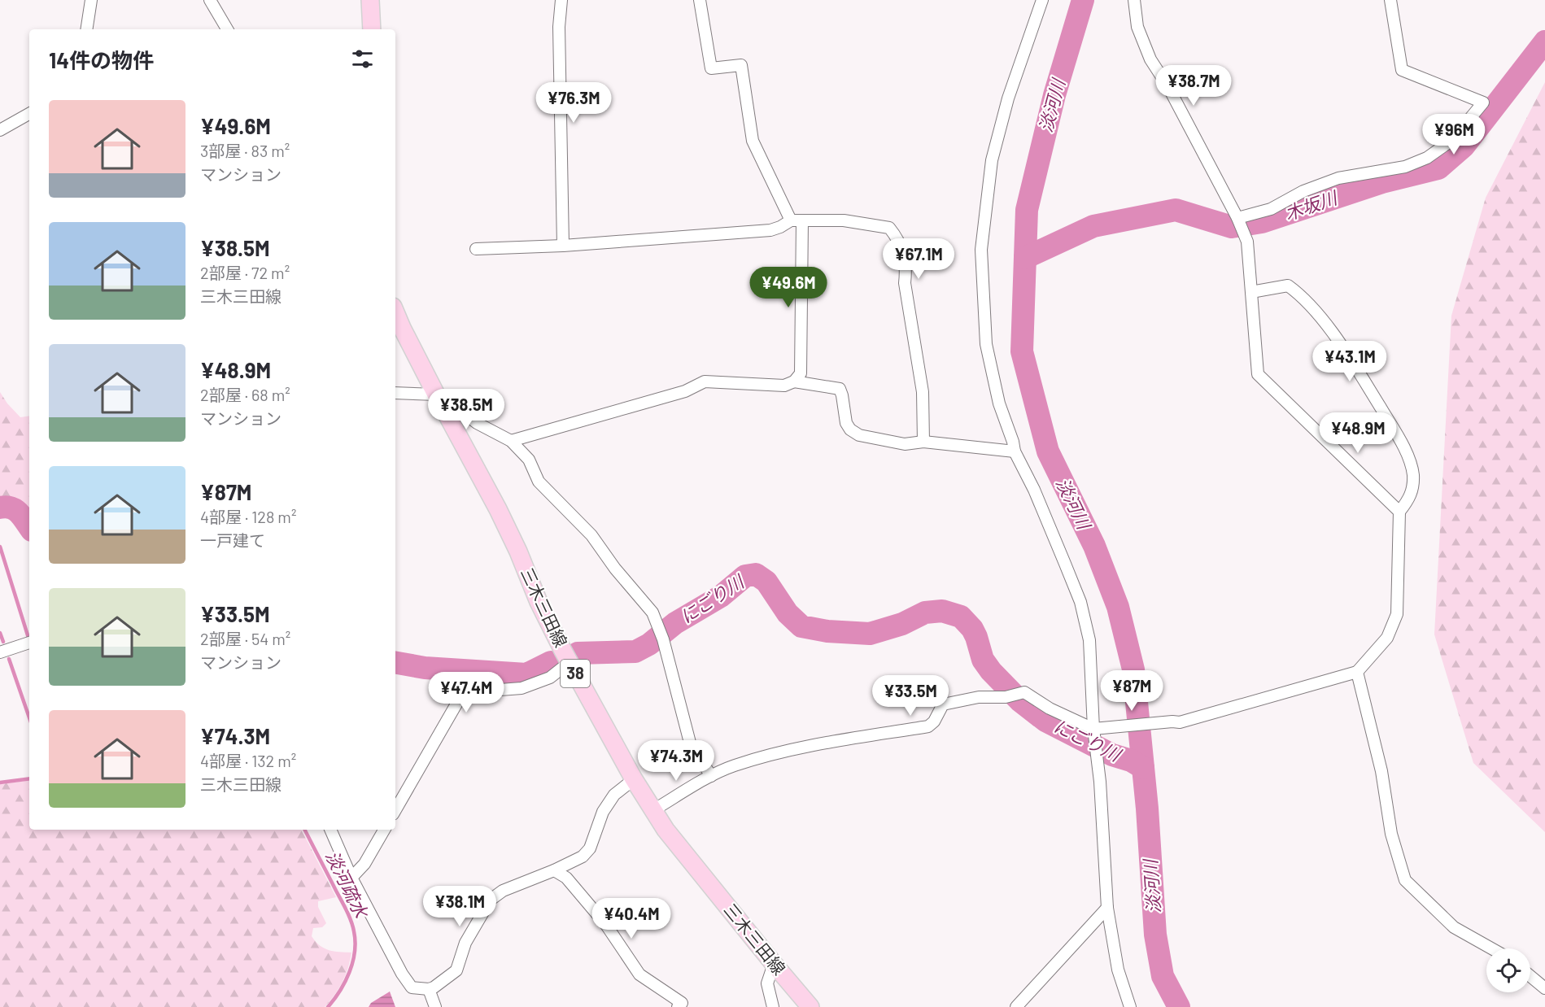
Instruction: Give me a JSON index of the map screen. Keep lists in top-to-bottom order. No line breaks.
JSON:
{"streets":{"main road":["三木三田線","38"]},"water":["淡河川","木坂川","にごり川","淡河疏水"],"page":{"heading":"14件の物件","price":["¥38.7M","¥76.3M","¥96M","¥67.1M","¥49.6M","¥43.1M","¥38.5M","¥48.9M","¥87M","¥47.4M","¥33.5M","¥74.3M","¥38.1M","¥40.4M"],"list":[{"name":"¥49.6M","note":"3部屋 · 83 m² · マンション"},{"name":"¥38.5M","note":"2部屋 · 72 m² · 三木三田線"},{"name":"¥48.9M","note":"2部屋 · 68 m² · マンション"},{"name":"¥87M","note":"4部屋 · 128 m² · 一戸建て"},{"name":"¥33.5M","note":"2部屋 · 54 m² · マンション"},{"name":"¥74.3M","note":"4部屋 · 132 m² · 三木三田線"}]}}
